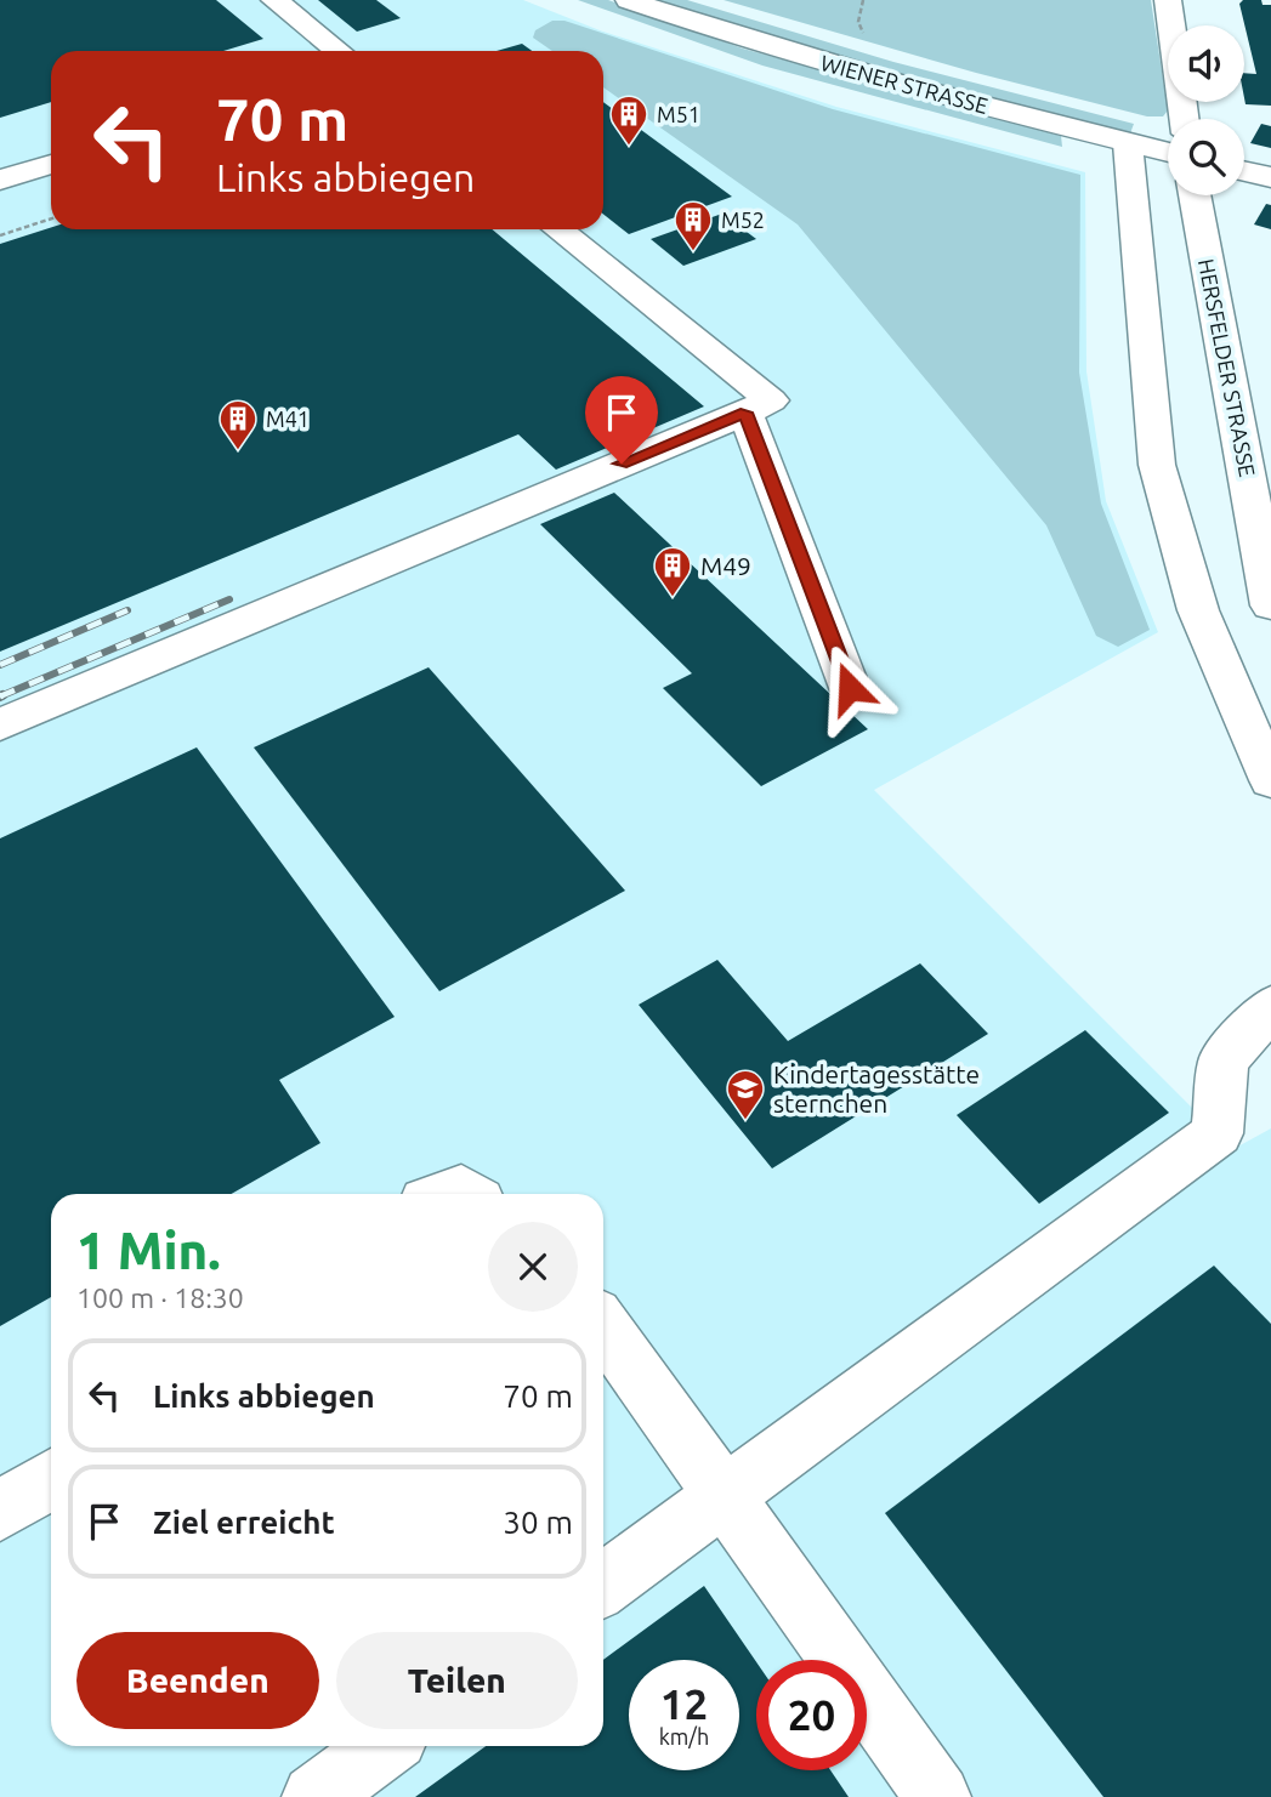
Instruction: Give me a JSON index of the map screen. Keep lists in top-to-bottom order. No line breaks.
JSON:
{"streets":{"street":["WIENER STRASSE","HERSFELDER STRASSE"]},"places":{"building":["M51","M52","M41","M49"],"school or university":["Kindertagesstätte sternchen"]},"page":{"turn":["70 m","Links abbiegen"],"heading":["1 Min.","100 m · 18:30"],"list":[{"name":"Links abbiegen","value":"70 m"},{"name":"Ziel erreicht","value":"30 m"}],"buttons":["Beenden","Teilen"],"speed":"12 km/h","limit":"20"}}
